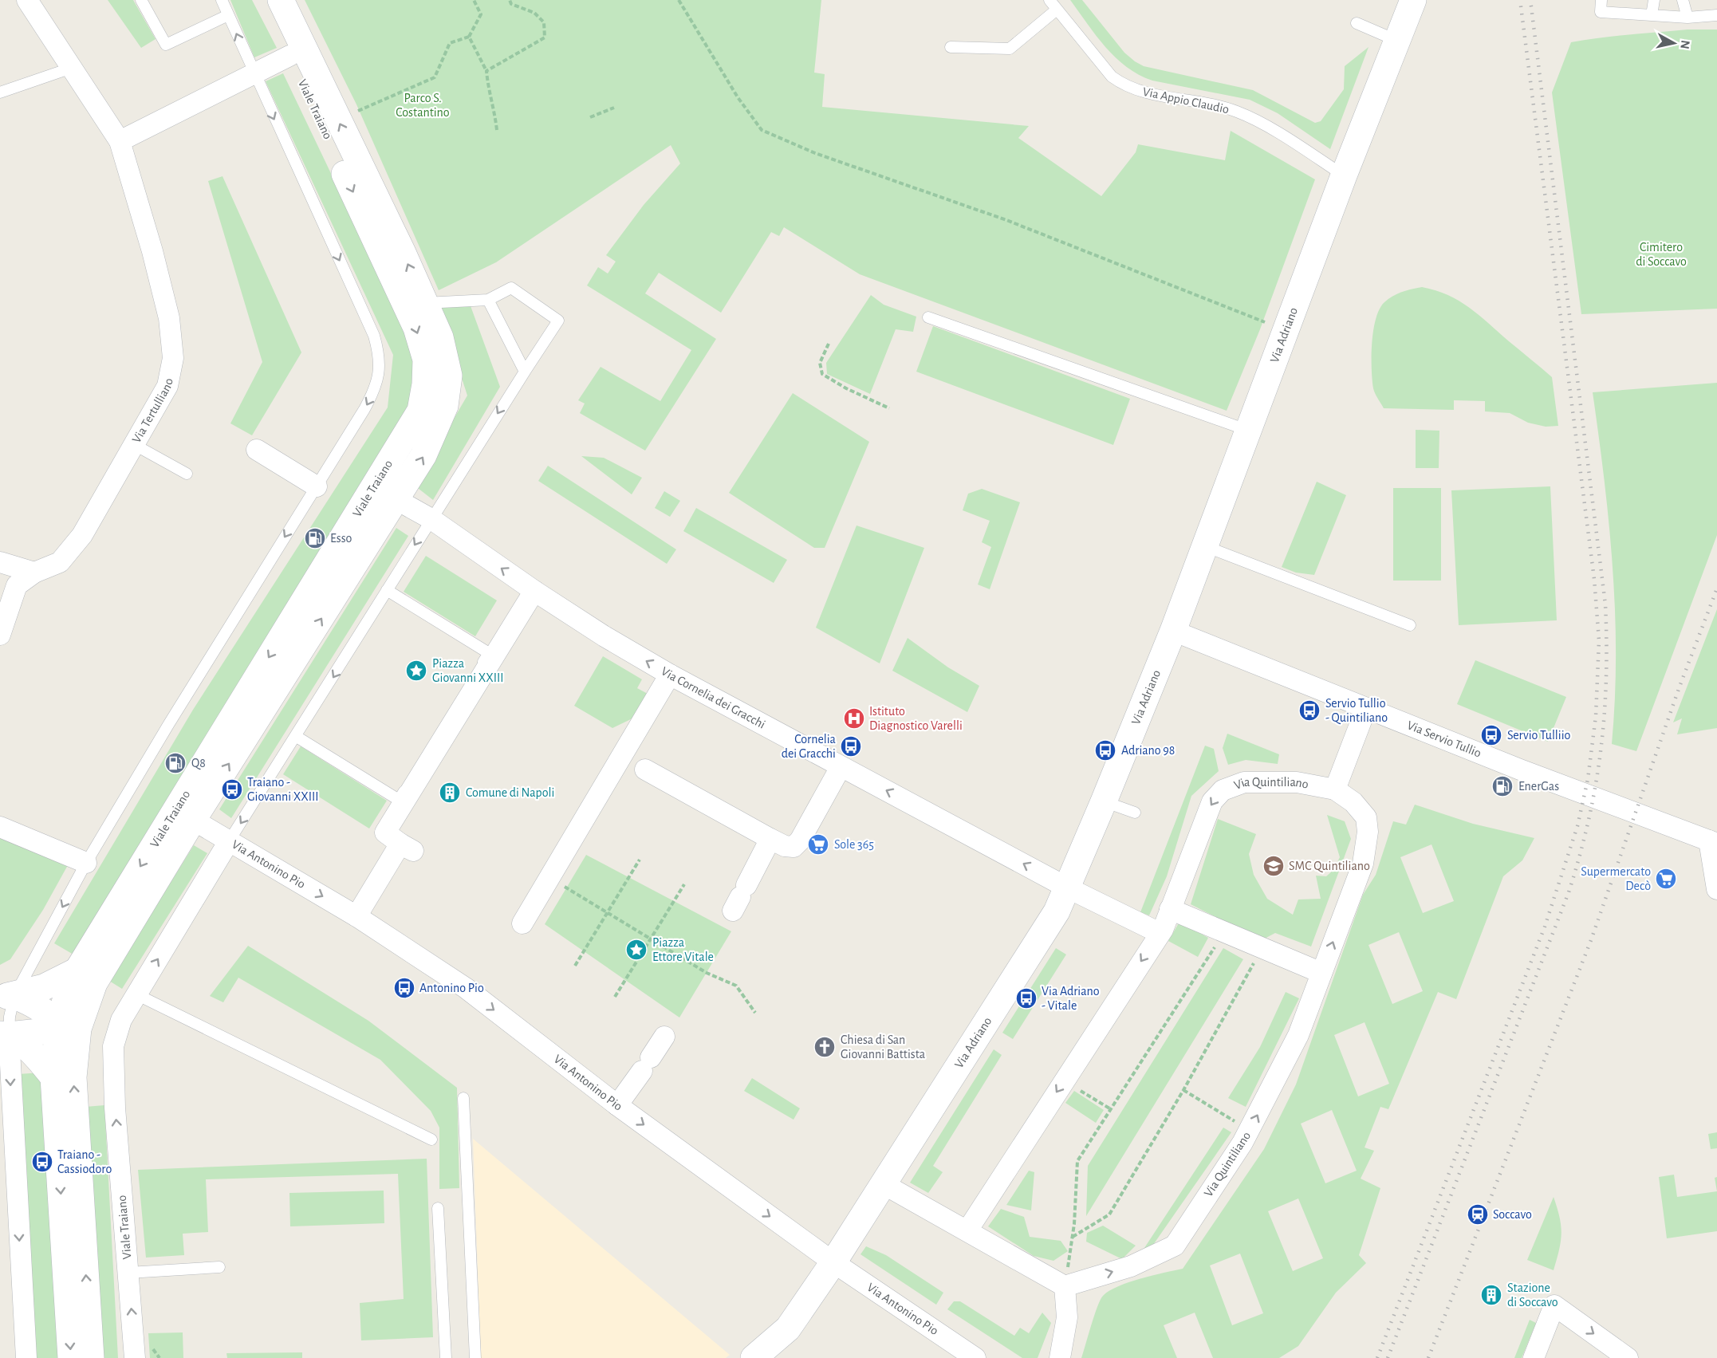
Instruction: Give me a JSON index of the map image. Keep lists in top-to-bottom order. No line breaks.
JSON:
{"streets":{"main road":["Viale Traiano","Via Adriano"],"street":["Via Tertulliano","Via Cornelia dei Gracchi","Via Servio Tullio","Via Quintiliano","Via Antonino Pio"],"lane":["Via Appio Claudio"]},"crossings":[["Via Appio Claudio","Via Adriano"],["Viale Traiano","Via Cornelia dei Gracchi"],["Viale Traiano","Via Antonino Pio"],["Via Adriano","Via Cornelia dei Gracchi"],["Via Adriano","Via Servio Tullio"],["Via Adriano","Via Antonino Pio"],["Via Cornelia dei Gracchi","Via Quintiliano"]],"one_way":["Via Cornelia dei Gracchi","Via Antonino Pio"],"parks":["Parco S. Costantino","Cimitero di Soccavo"],"places":{"fuel station":["Esso","Q8","EnerGas"],"place":["Piazza Giovanni XXIII","Piazza Ettore Vitale"],"bus stop":["Servio Tullio - Quintiliano","Servio Tulliio","Cornelia dei Gracchi","Adriano 98","Traiano - Giovanni XXIII","Antonino Pio","Via Adriano - Vitale","Traiano - Cassiodoro"],"hospital":["Istituto Diagnostico Varelli"],"building":["Comune di Napoli","Stazione di Soccavo"],"supermarket":["Sole 365","Supermercato Decò"],"school or university":["SMC Quintiliano"],"church":["Chiesa di San Giovanni Battista"],"station":["Soccavo"]},"north":"right"}
